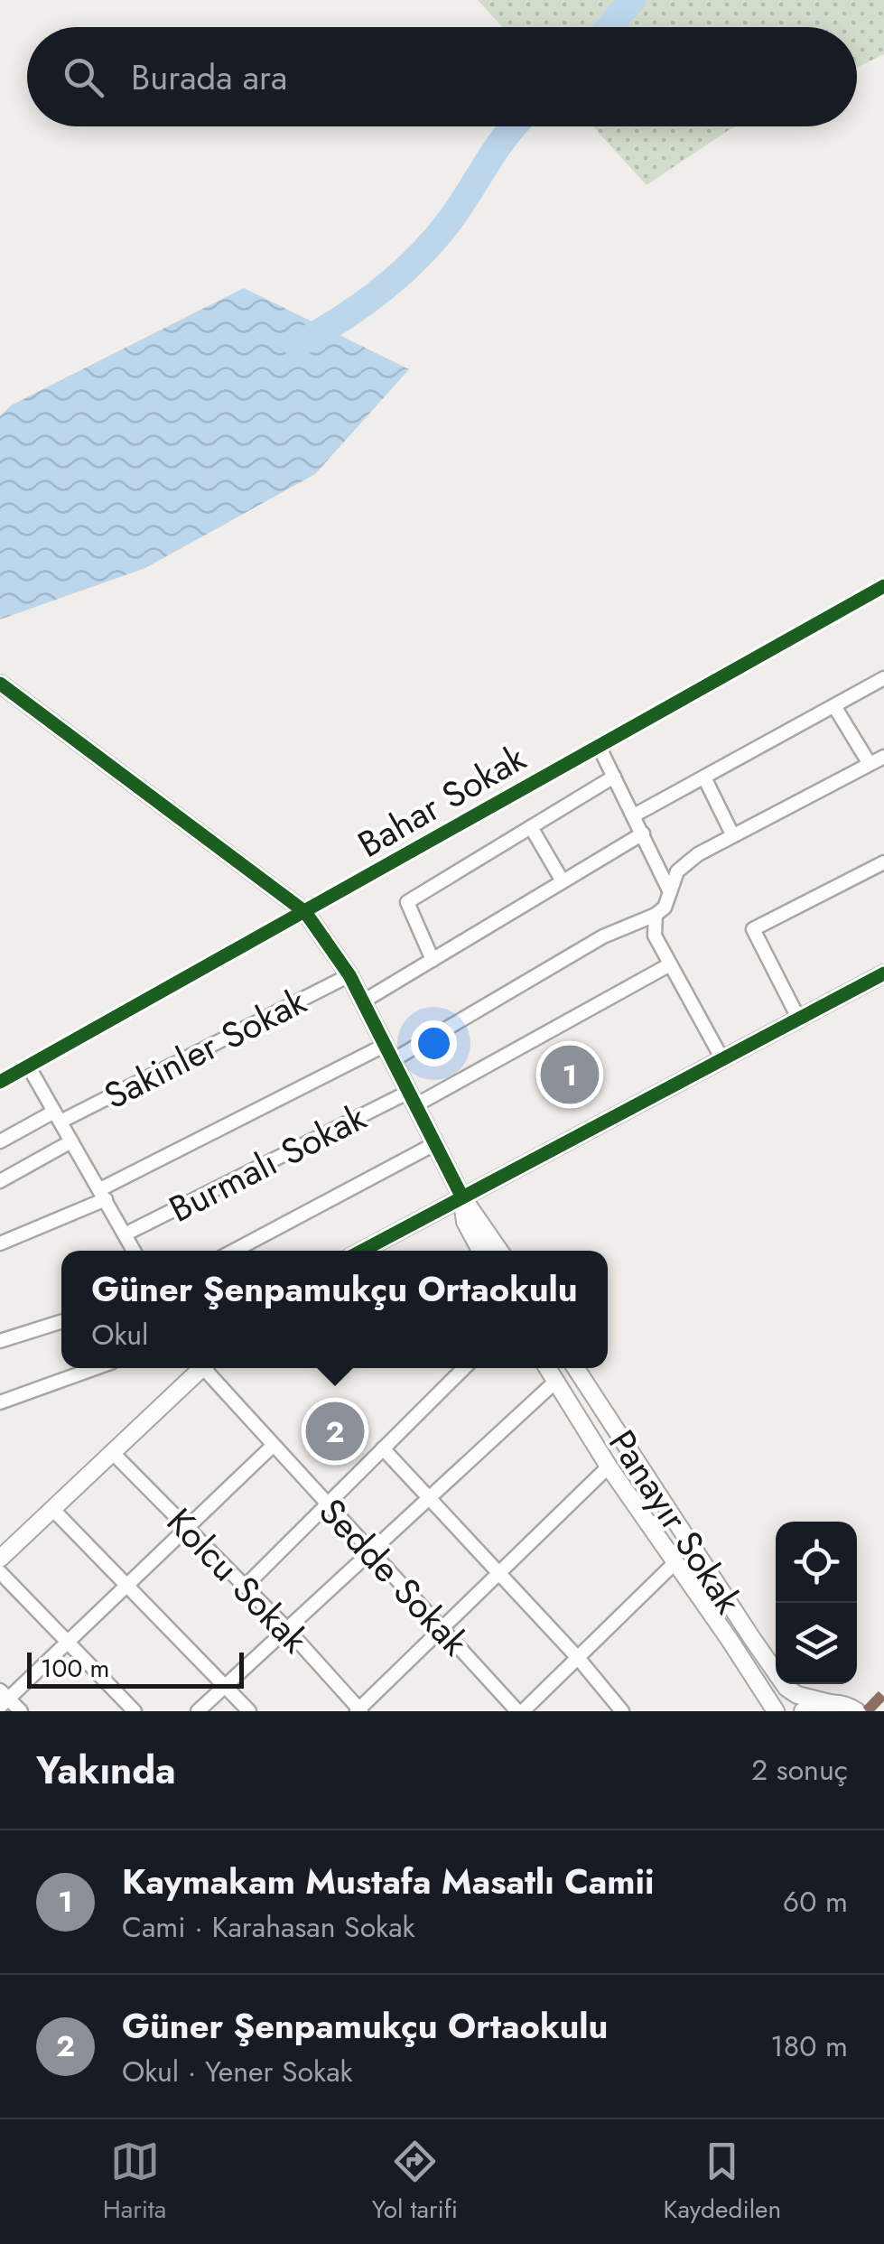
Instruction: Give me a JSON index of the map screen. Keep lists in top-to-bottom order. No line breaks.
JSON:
{"streets":{"street":["Bahar Sokak","Sakinler Sokak","Burmalı Sokak","Panayır Sokak","Sedde Sokak","Kolcu Sokak"]},"scale_bar":"100 m","page":{"search":"Burada ara","pins":["1","2"],"popup":["Güner Şenpamukçu Ortaokulu","Okul"],"scale":"100 m","heading":["Yakında","2 sonuç"],"list":[{"mark":"1","name":"Kaymakam Mustafa Masatlı Camii","note":"Cami · Karahasan Sokak","value":"60 m"},{"mark":"2","name":"Güner Şenpamukçu Ortaokulu","note":"Okul · Yener Sokak","value":"180 m"}],"nav":["Harita","Yol tarifi","Kaydedilen"]}}
